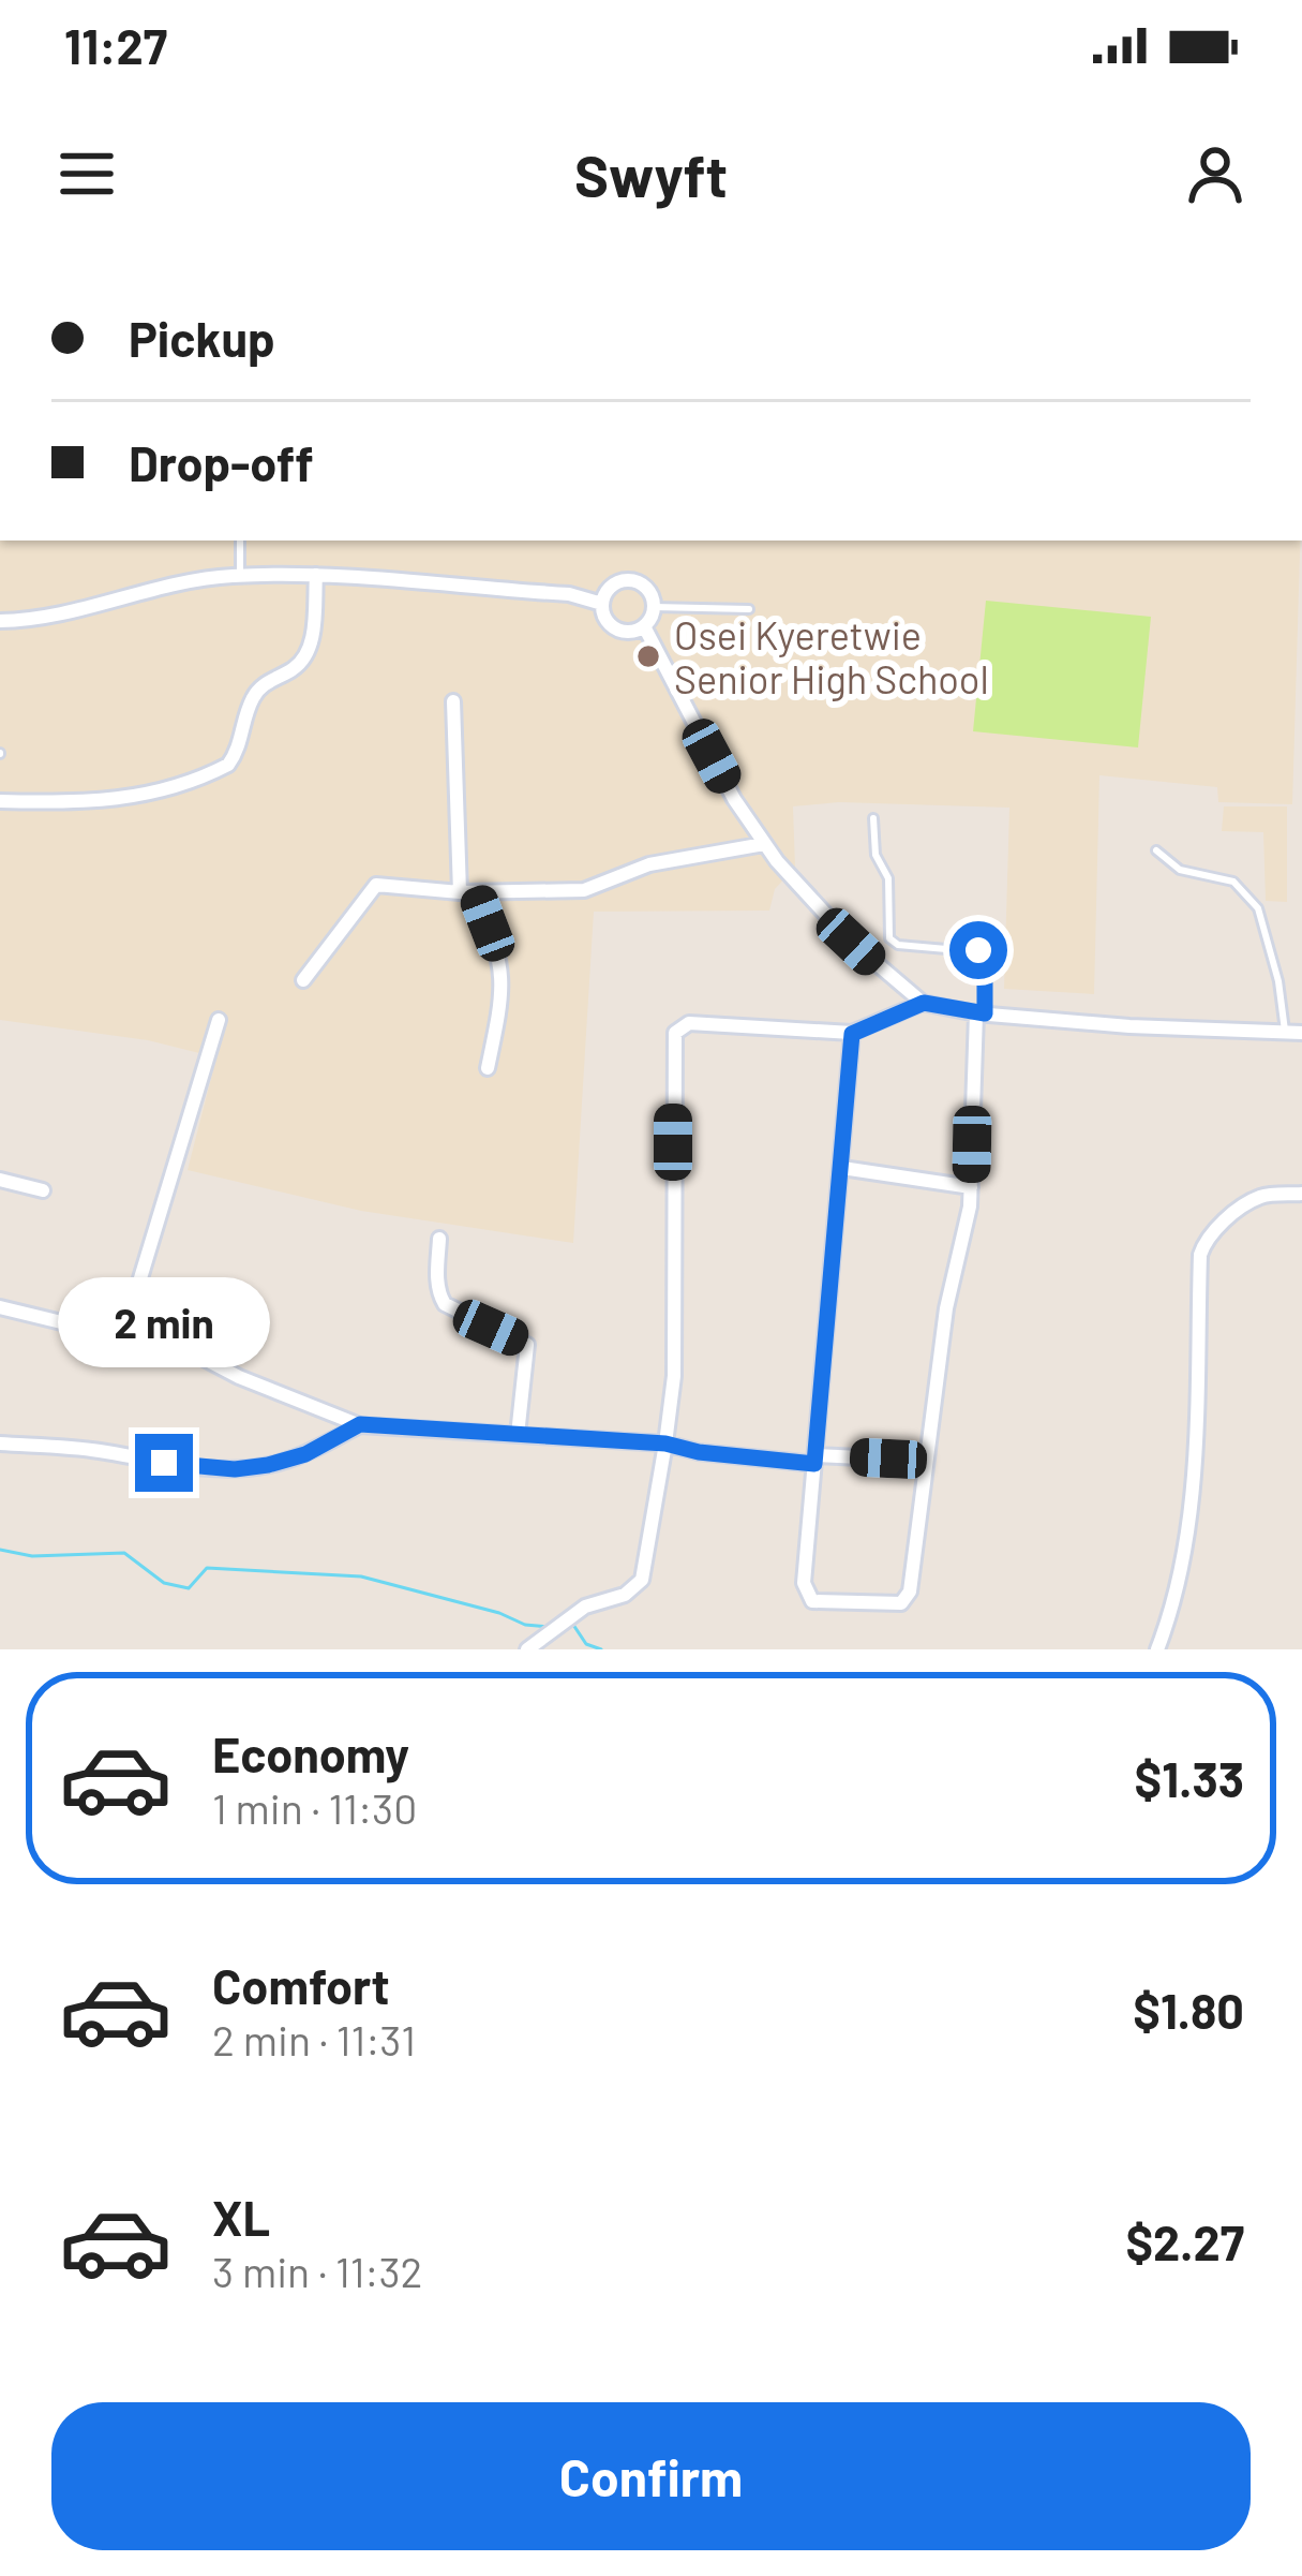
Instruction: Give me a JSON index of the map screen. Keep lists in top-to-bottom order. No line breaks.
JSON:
{"places":["Osei Kyeretwie Senior High School"],"page":{"status":"11:27","header":"Swyft","banner":["Pickup","Drop-off"],"bubble":"2 min","list":[{"name":"Economy","note":"1 min · 11:30","value":"$1.33"},{"name":"Comfort","note":"2 min · 11:31","value":"$1.80"},{"name":"XL","note":"3 min · 11:32","value":"$2.27"}],"buttons":"Confirm"}}
